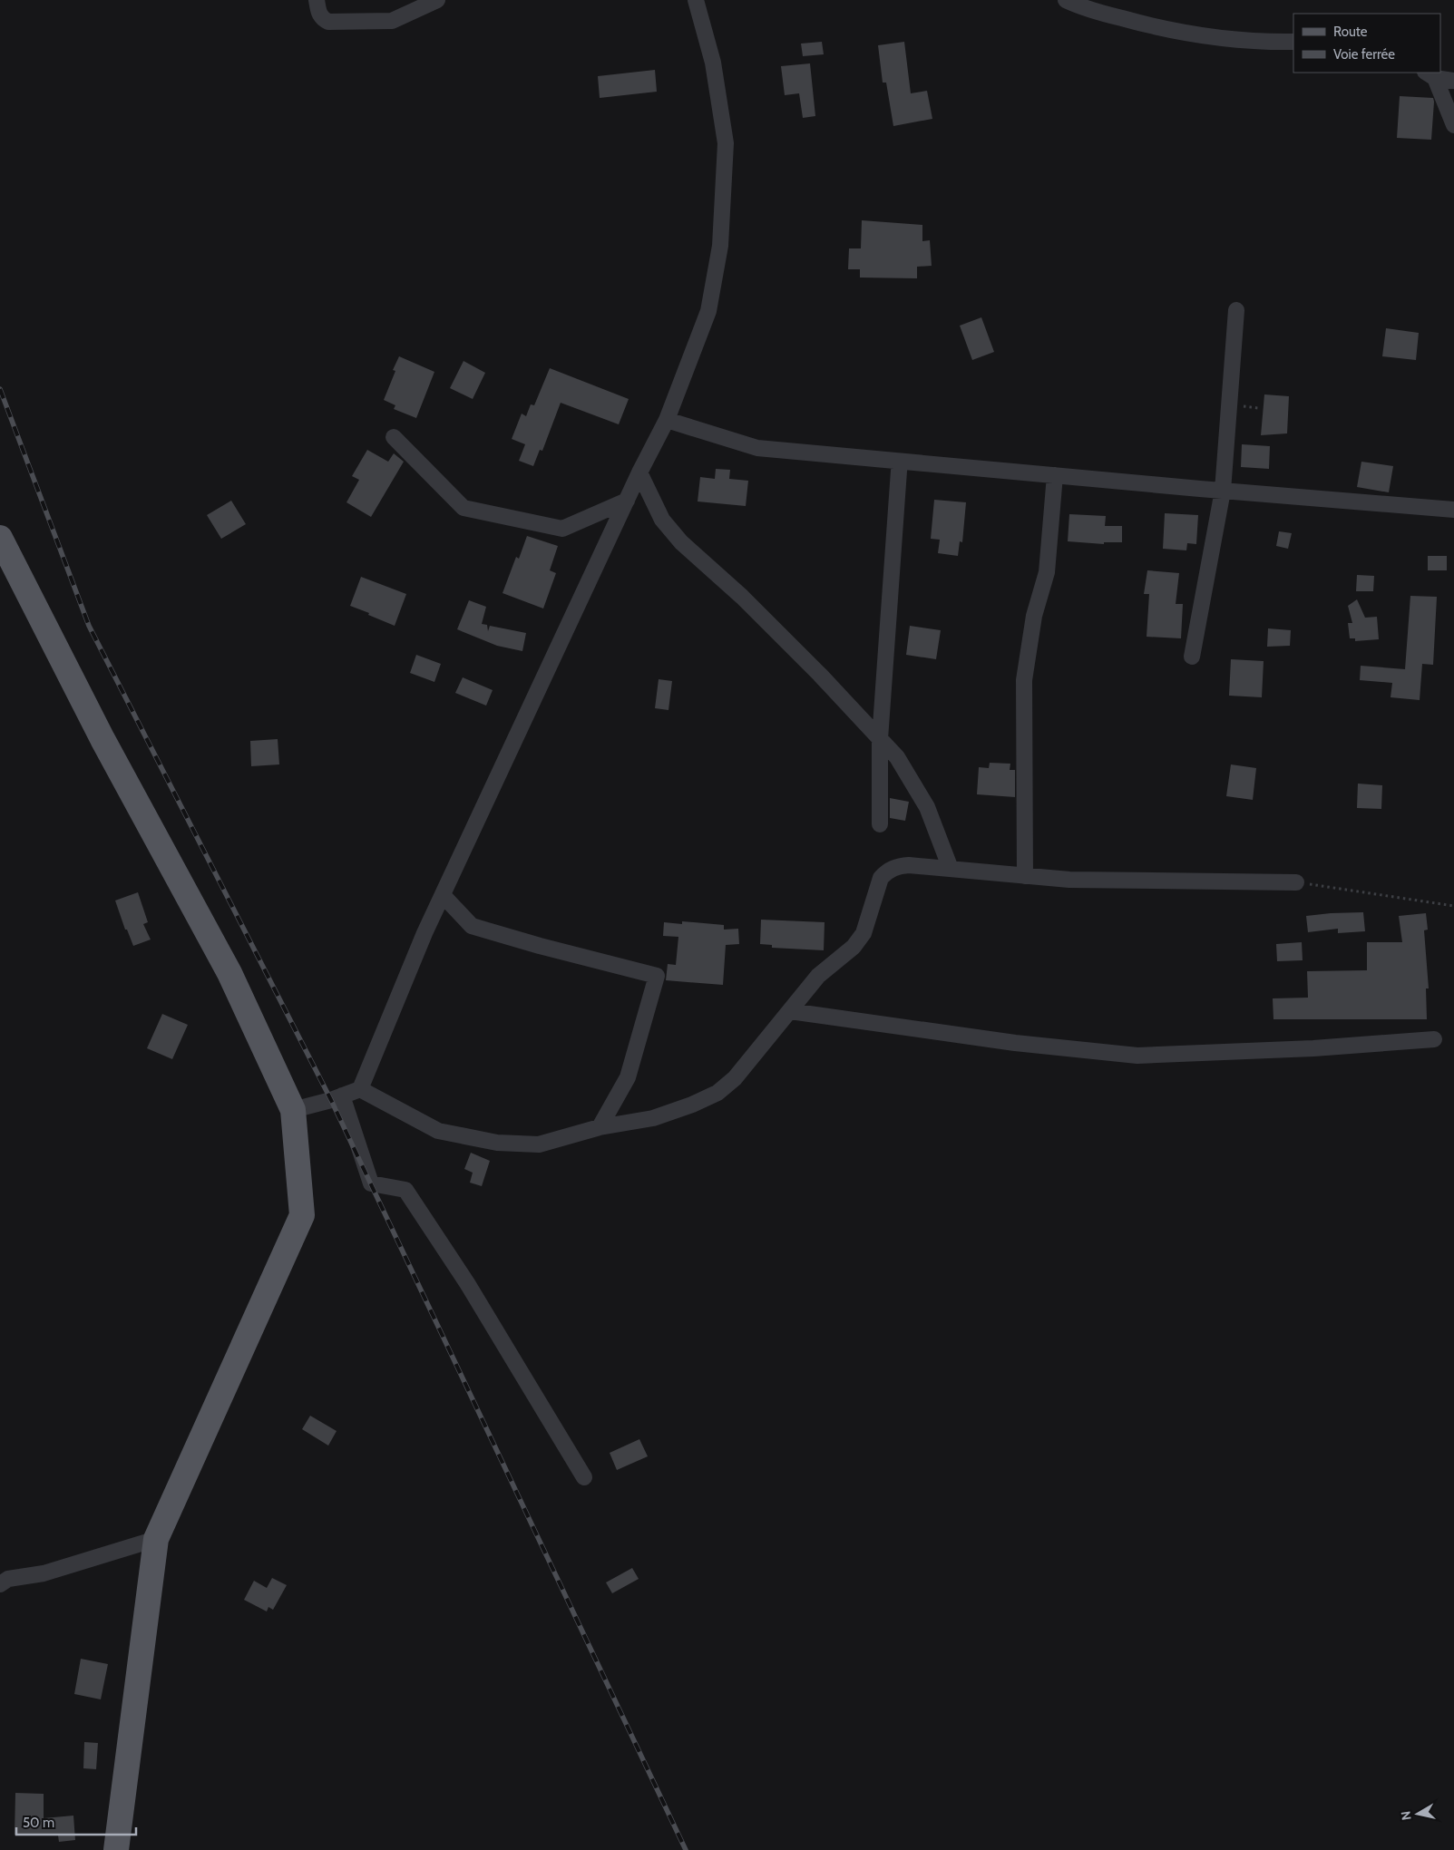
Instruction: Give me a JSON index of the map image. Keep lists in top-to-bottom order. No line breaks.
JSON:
{"legend":["Route","Voie ferrée"],"scale_bar":"50 m","north":"left"}
